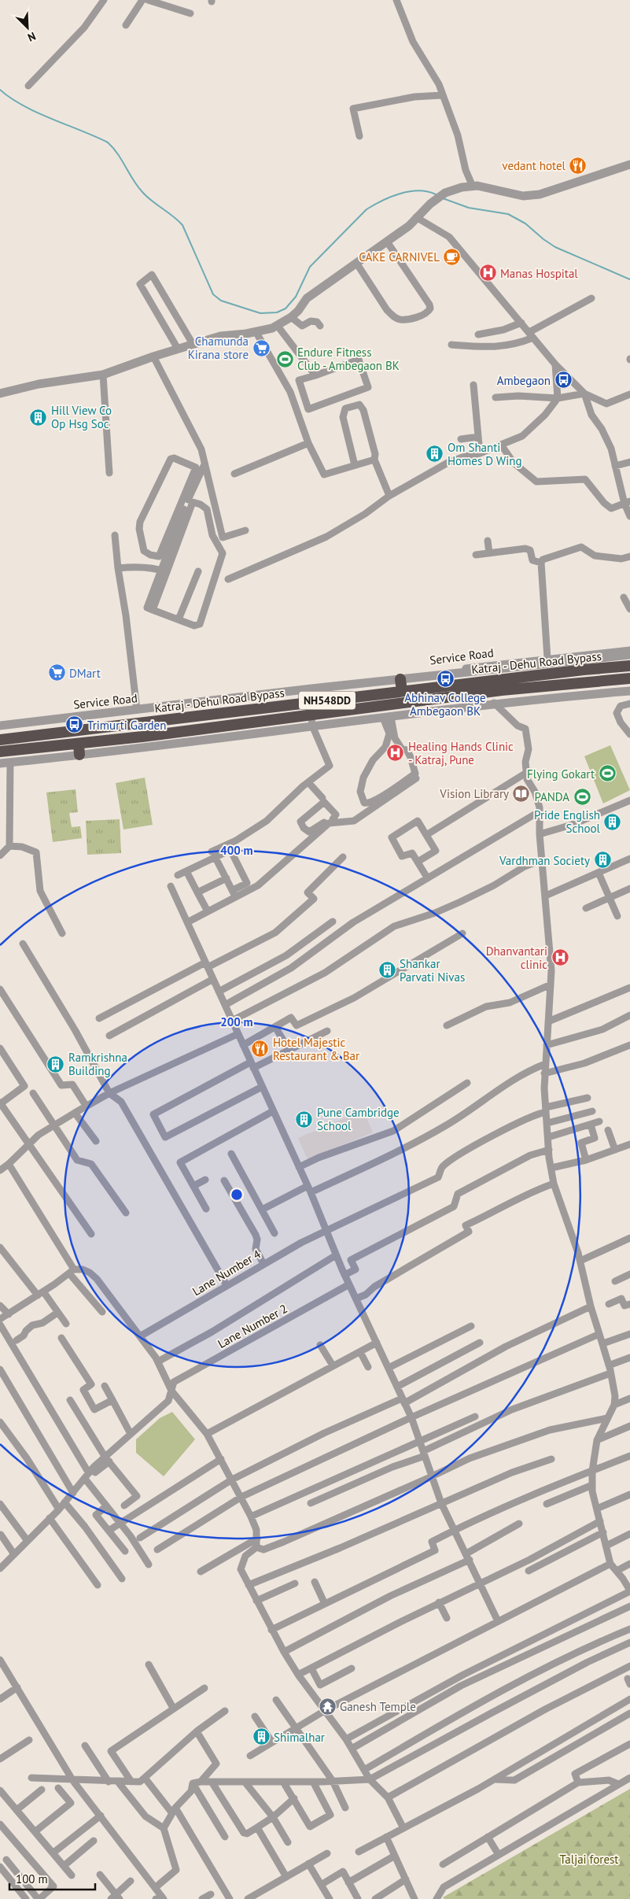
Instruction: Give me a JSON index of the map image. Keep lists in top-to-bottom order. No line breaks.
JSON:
{"streets":{"highway":["Katraj - Dehu Road Bypass","NH548DD"],"street":["Service Road","Lane Number 4","Lane Number 2"]},"parks":["Taljai forest"],"places":{"restaurant":["vedant hotel","Hotel Majestic Restaurant & Bar"],"cafe":["CAKE CARNIVEL"],"hospital":["Manas Hospital","Healing Hands Clinic - Katraj, Pune","Dhanvantari clinic"],"supermarket":["Chamunda Kirana store","DMart"],"sports":["Endure Fitness Club - Ambegaon BK","Flying Gokart","PANDA"],"bus stop":["Ambegaon","Abhinav College Ambegaon BK","Trimurti Garden"],"building":["Hill View Co Op Hsg Soc","Om Shanti Homes D Wing","Pride English School","Vardhman Society","Shankar Parvati Nivas","Ramkrishna Building","Pune Cambridge School","Shimalhar"],"library":["Vision Library"],"temple":["Ganesh Temple"]},"scale_bar":"100 m","north":"bottom right","rings":["400 m","200 m"]}
